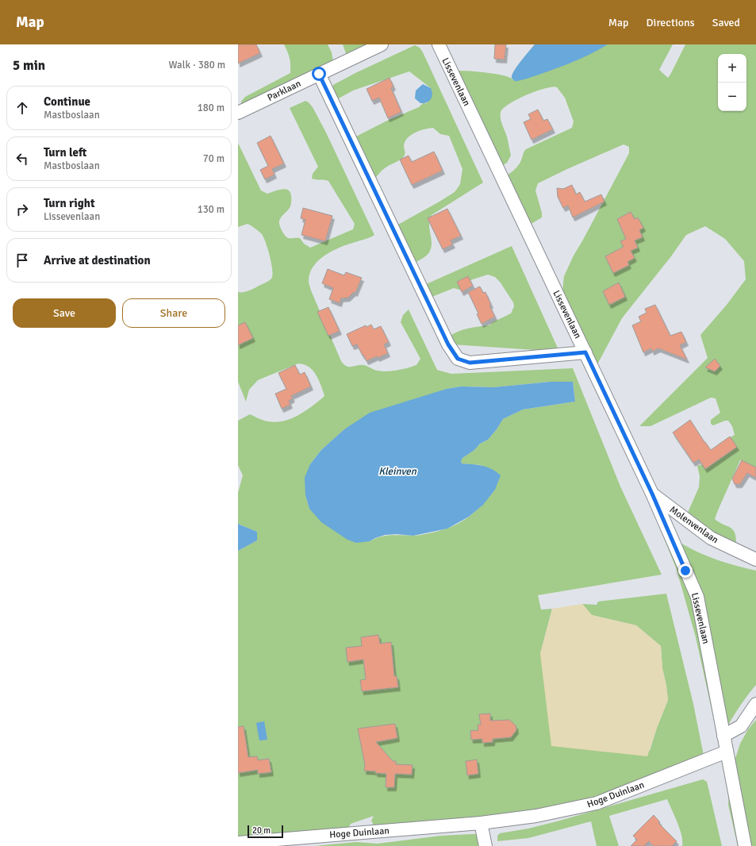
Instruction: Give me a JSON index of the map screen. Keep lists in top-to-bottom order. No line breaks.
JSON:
{"streets":{"street":["Lissevenlaan","Parklaan","Molenvenlaan","Hoge Duinlaan"]},"crossings":[["Lissevenlaan","Molenvenlaan"],["Lissevenlaan","Hoge Duinlaan"]],"water":["Kleinven"],"scale_bar":"20 m","page":{"header":"Map","nav":["Map","Directions","Saved"],"heading":["5 min","Walk · 380 m"],"map_buttons":["+","−"],"list":[["Continue","Mastboslaan","180 m"],["Turn left","Mastboslaan","70 m"],["Turn right","Lissevenlaan","130 m"],"Arrive at destination"],"buttons":["Save","Share"],"scale":"20 m"}}
